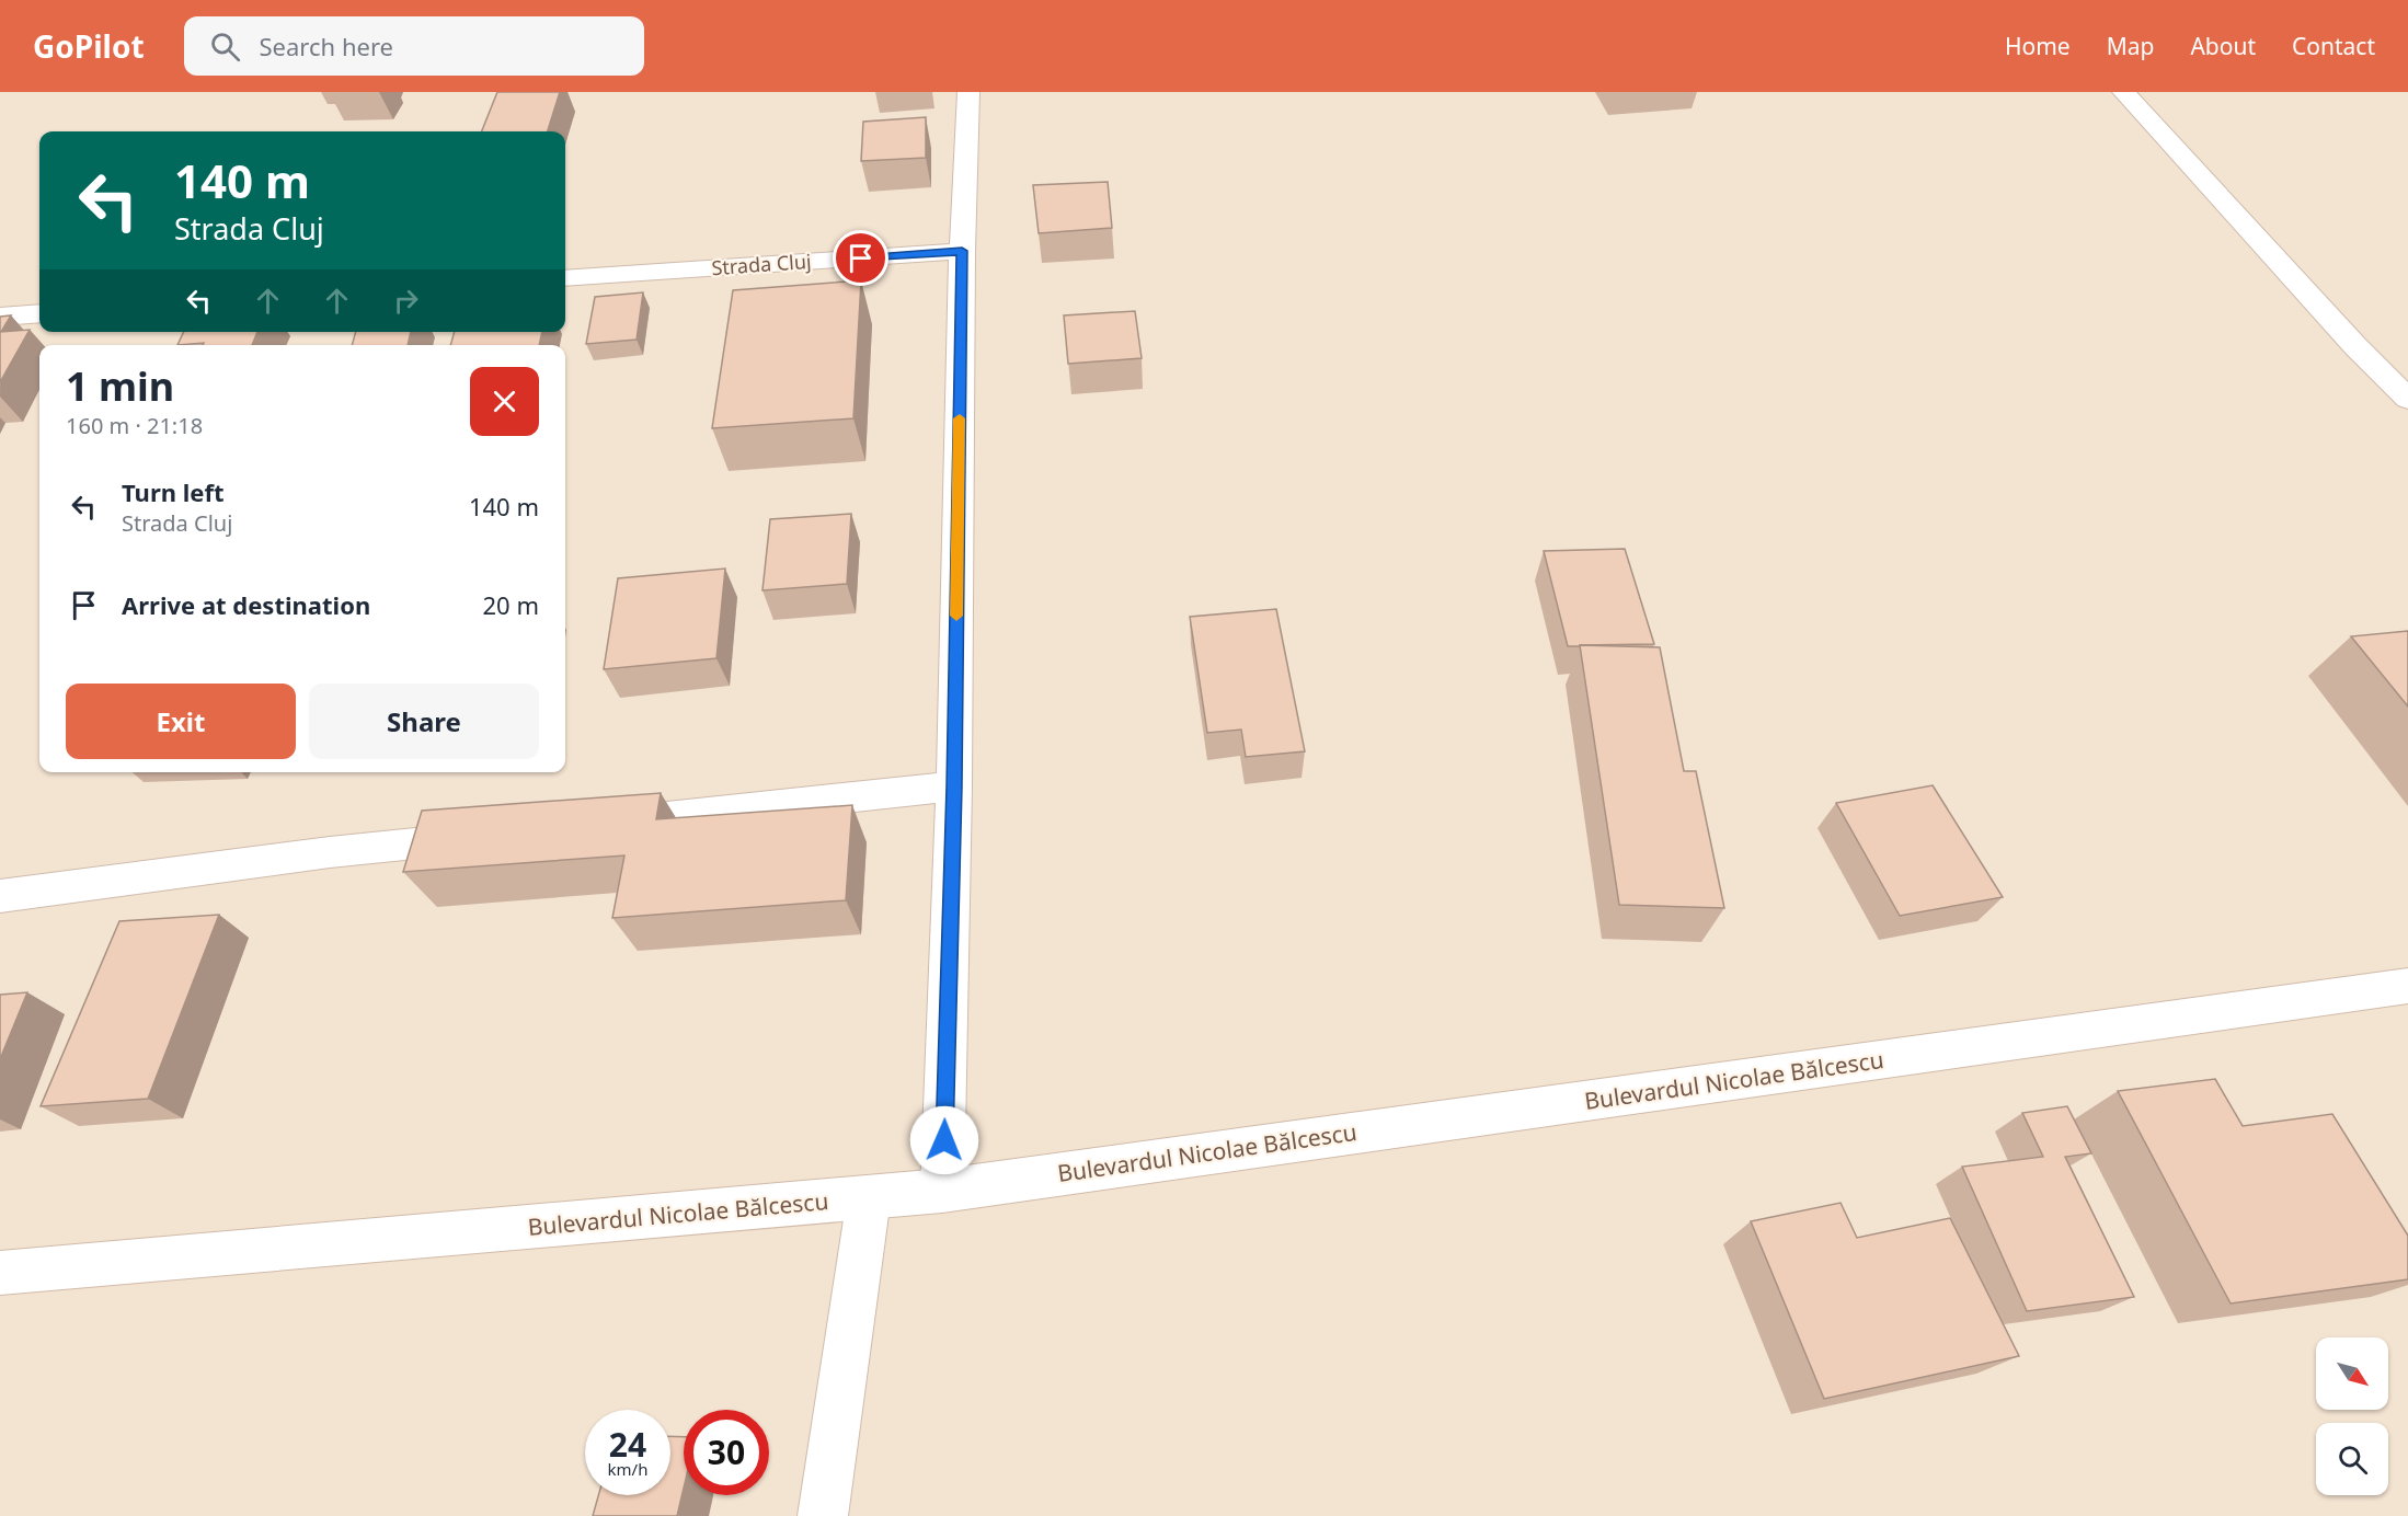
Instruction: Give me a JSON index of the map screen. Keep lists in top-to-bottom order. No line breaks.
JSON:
{"streets":{"street":["Strada Cluj","Bulevardul Nicolae Bălcescu"]},"north":"bottom right","page":{"header":"GoPilot","search":"Search here","nav":["Home","Map","About","Contact"],"turn":["140 m","Strada Cluj"],"heading":["1 min","160 m · 21:18"],"list":[{"name":"Turn left","note":"Strada Cluj","value":"140 m"},{"name":"Arrive at destination","value":"20 m"}],"buttons":["Exit","Share"],"speed":"24 km/h","limit":"30"}}
